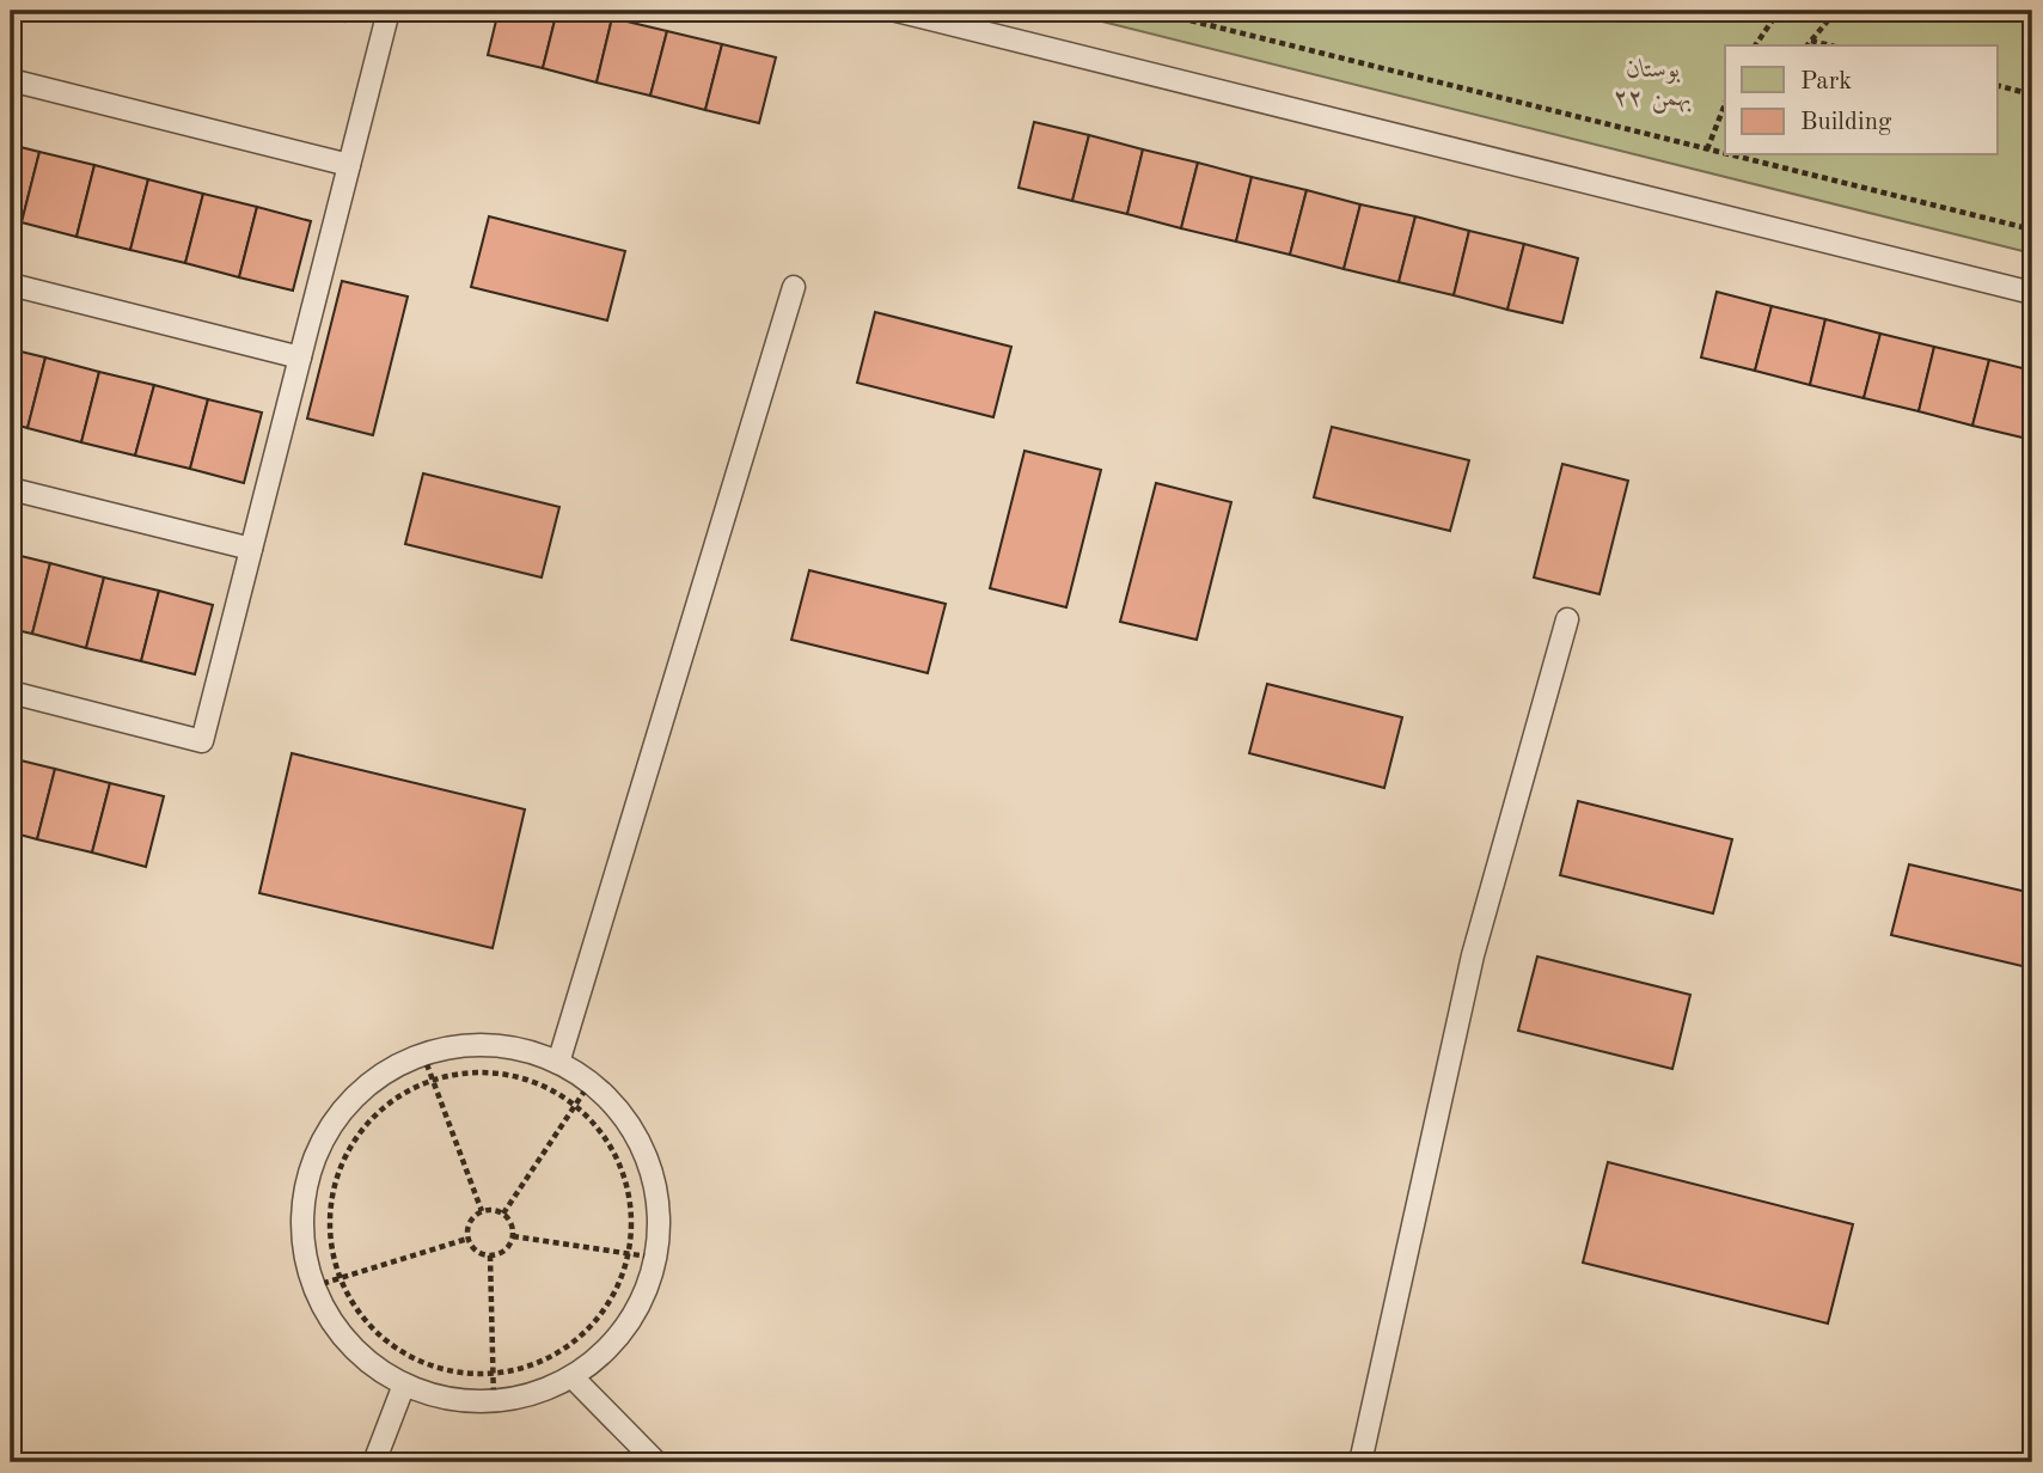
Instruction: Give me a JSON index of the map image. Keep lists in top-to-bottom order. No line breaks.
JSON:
{"parks":["بوستان ۲۲ بهمن"],"legend":["Park","Building"]}
